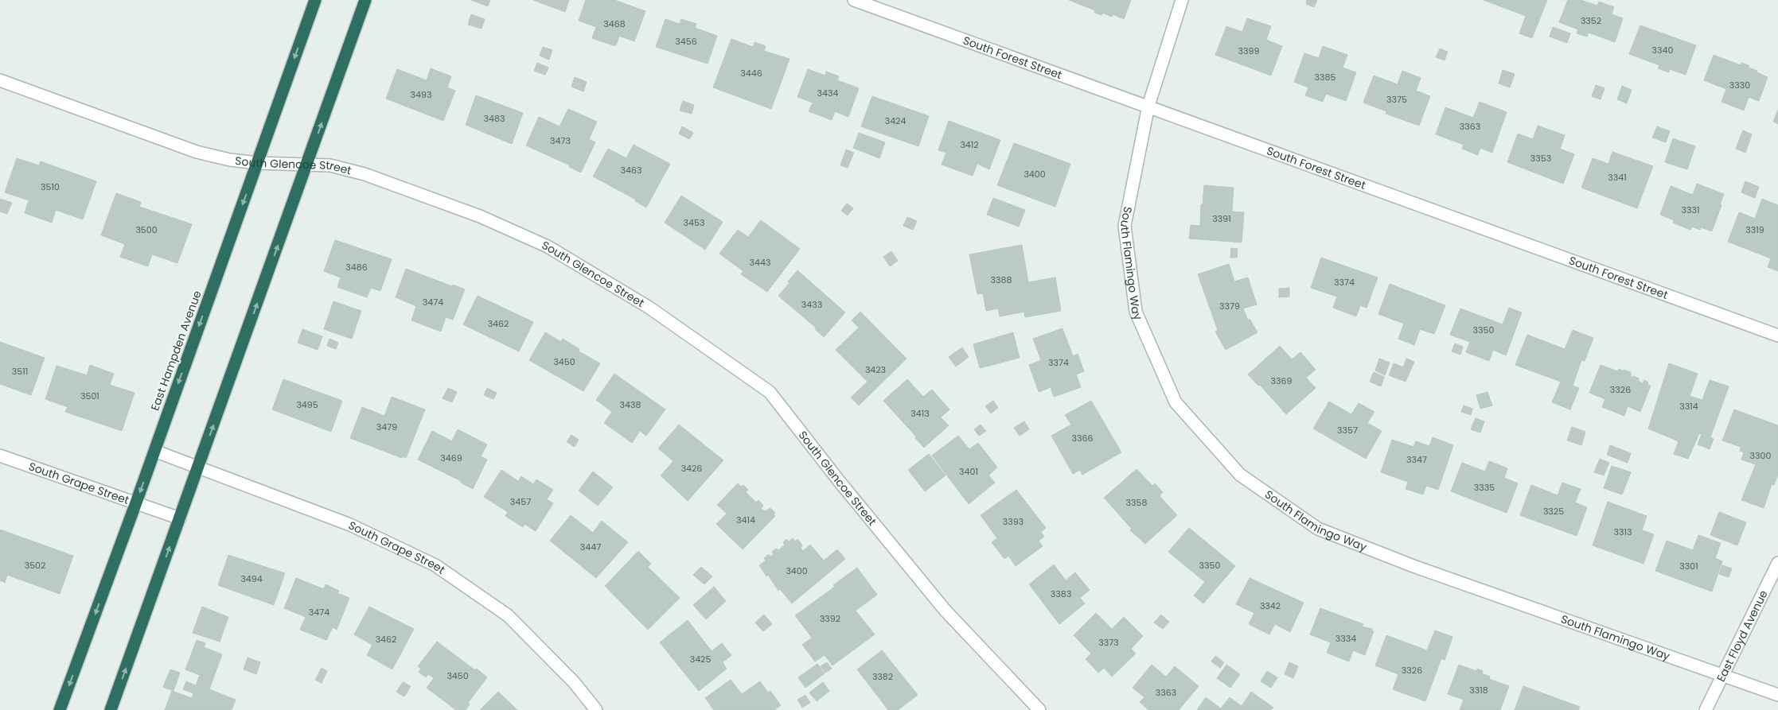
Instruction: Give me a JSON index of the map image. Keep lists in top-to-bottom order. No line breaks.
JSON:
{"streets":{"highway":["East Hampden Avenue"],"street":["South Forest Street","South Glencoe Street","South Flamingo Way","South Grape Street","East Floyd Avenue"]},"crossings":[["South Forest Street","South Flamingo Way"],["South Glencoe Street","East Hampden Avenue"],["South Flamingo Way","East Floyd Avenue"],["East Hampden Avenue","South Grape Street"]],"house_numbers":["3352","3468","3456","3340","3399","3446","3385","3330","3434","3493","3375","3483","3424","3363","3473","3412","3353","3463","3400","3341","3510","3331","3391","3453","3500","3319","3443","3486","3388","3374","3474","3433","3379","3462","3350","3450","3374","3423","3511","3369","3326","3501","3495","3438","3314","3413","3479","3357","3366","3300","3469","3347","3426","3401","3335","3457","3358","3325","3414","3393","3313","3447","3502","3350","3301","3400","3494","3383","3342","3474","3392","3334","3462","3373","3425","3326","3450","3382","3318","3363"]}
